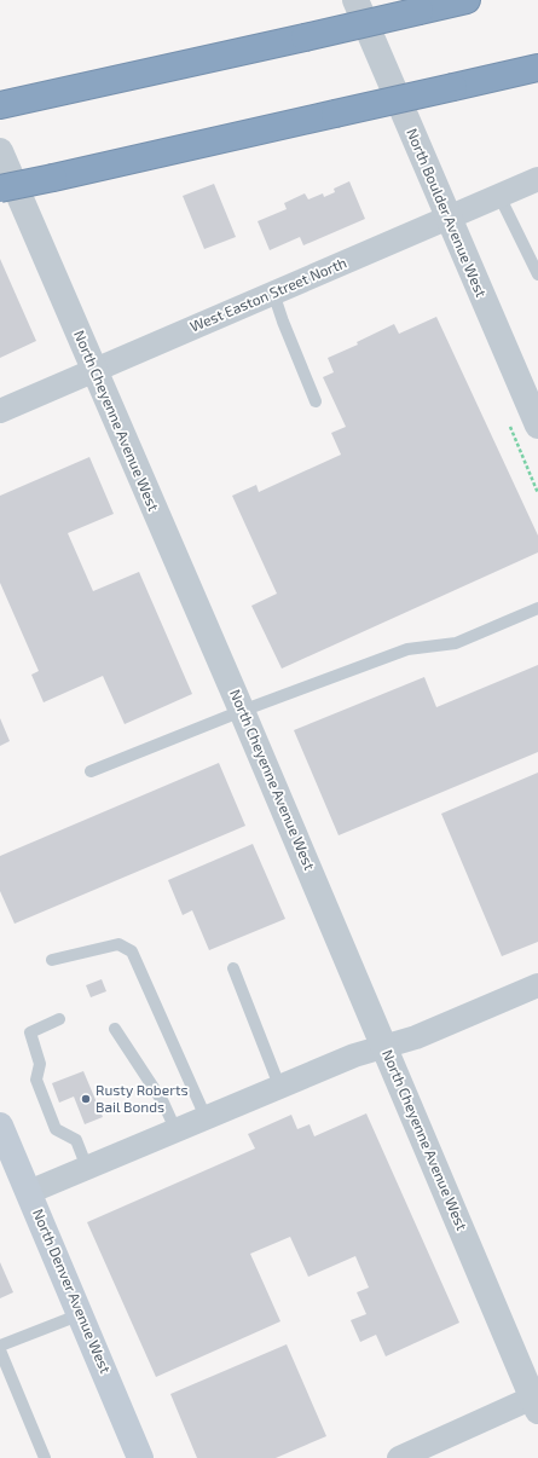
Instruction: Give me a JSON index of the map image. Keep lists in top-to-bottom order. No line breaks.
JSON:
{"streets":{"main road":["North Denver Avenue West"],"street":["North Boulder Avenue West","West Easton Street North","North Cheyenne Avenue West"]},"crossings":[["North Boulder Avenue West","West Easton Street North"],["West Easton Street North","North Cheyenne Avenue West"]],"places":["Rusty Roberts Bail Bonds"]}
